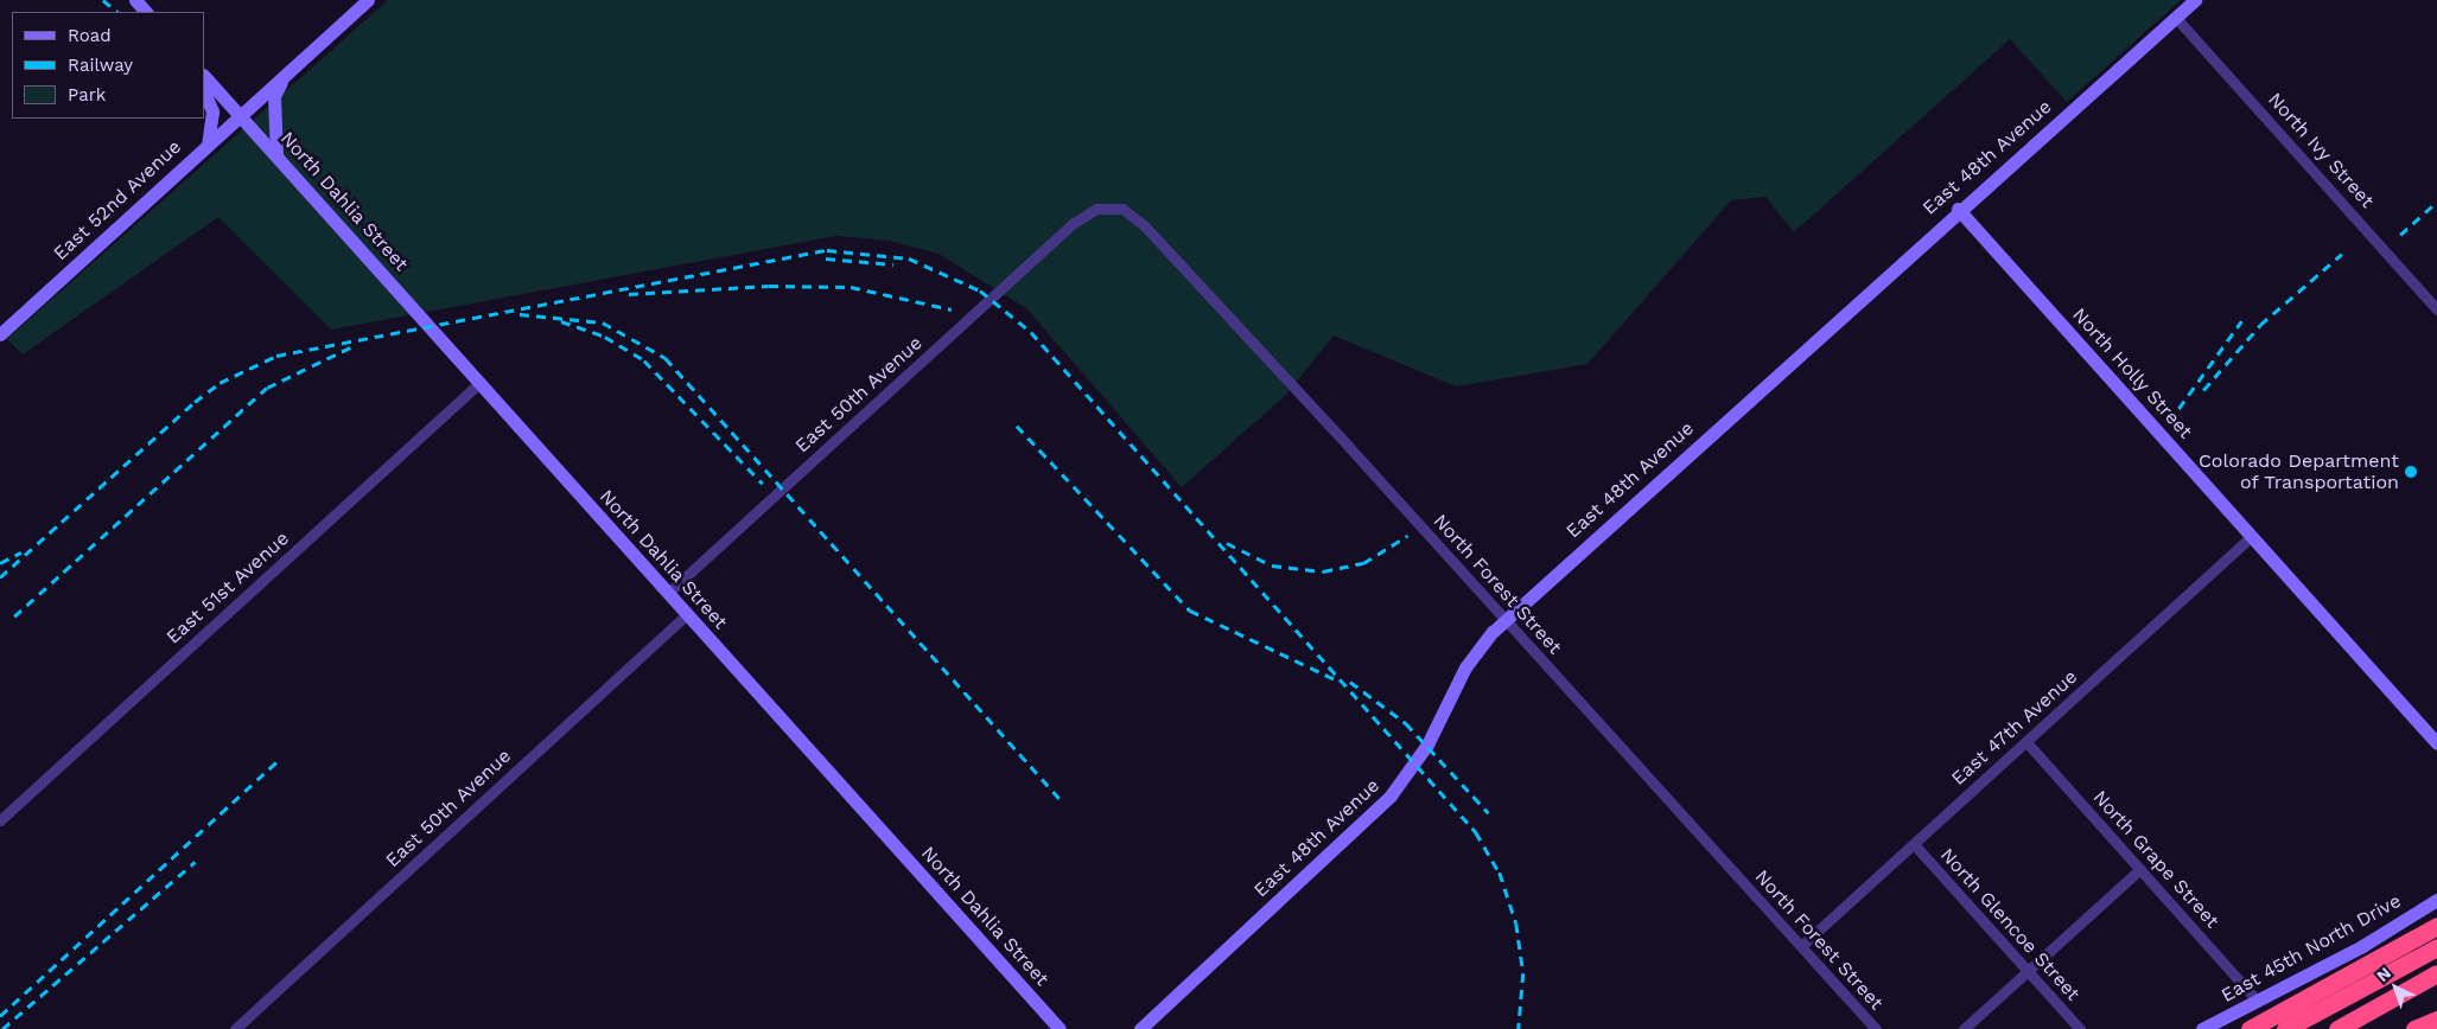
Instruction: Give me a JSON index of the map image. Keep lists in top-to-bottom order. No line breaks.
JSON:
{"streets":{"street":["North Ivy Street","East 48th Avenue","East 52nd Avenue","North Dahlia Street","North Holly Street","East 50th Avenue","North Forest Street","East 51st Avenue","East 47th Avenue","North Grape Street","North Glencoe Street","East 45th North Drive"]},"crossings":[["North Ivy Street","East 48th Avenue"],["East 48th Avenue","North Holly Street"],["East 48th Avenue","North Forest Street"],["East 52nd Avenue","North Dahlia Street"],["North Dahlia Street","East 50th Avenue"],["North Dahlia Street","East 51st Avenue"],["North Holly Street","East 47th Avenue"],["East 50th Avenue","North Forest Street"],["North Forest Street","East 47th Avenue"],["East 47th Avenue","North Grape Street"],["East 47th Avenue","North Glencoe Street"],["North Grape Street","East 45th North Drive"]],"places":["Colorado Department of Transportation"],"legend":["Road","Railway","Park"],"north":"top left"}
